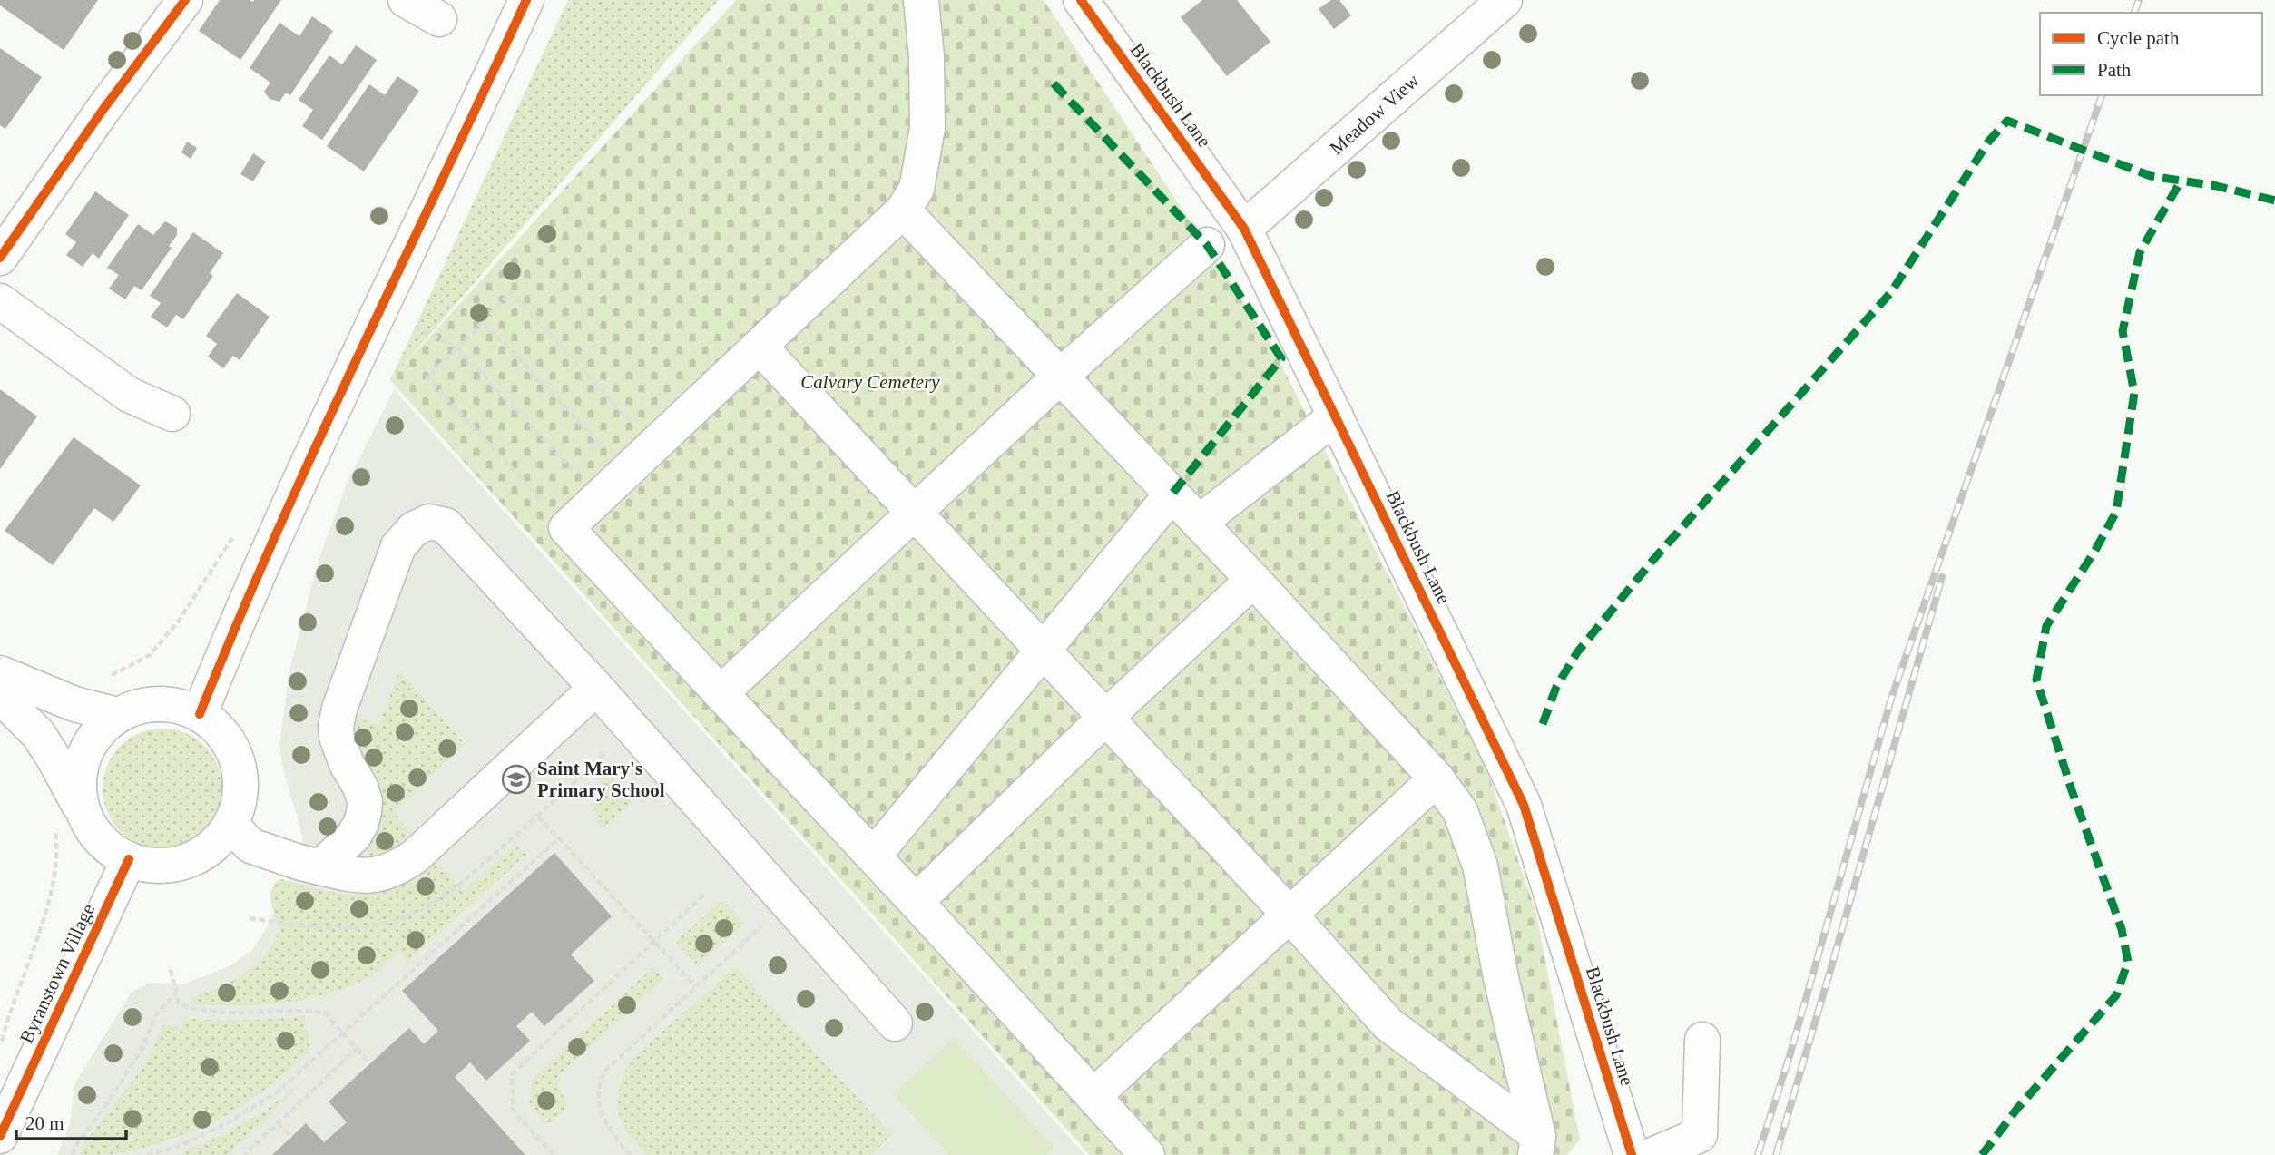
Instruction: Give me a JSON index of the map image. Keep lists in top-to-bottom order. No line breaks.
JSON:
{"streets":{"street":["Blackbush Lane","Meadow View","Byranstown Village"]},"crossings":[["Blackbush Lane","Meadow View"]],"parks":["Calvary Cemetery"],"places":{"school or university":["Saint Mary's Primary School"]},"legend":["Cycle path","Path"],"scale_bar":"20 m"}
